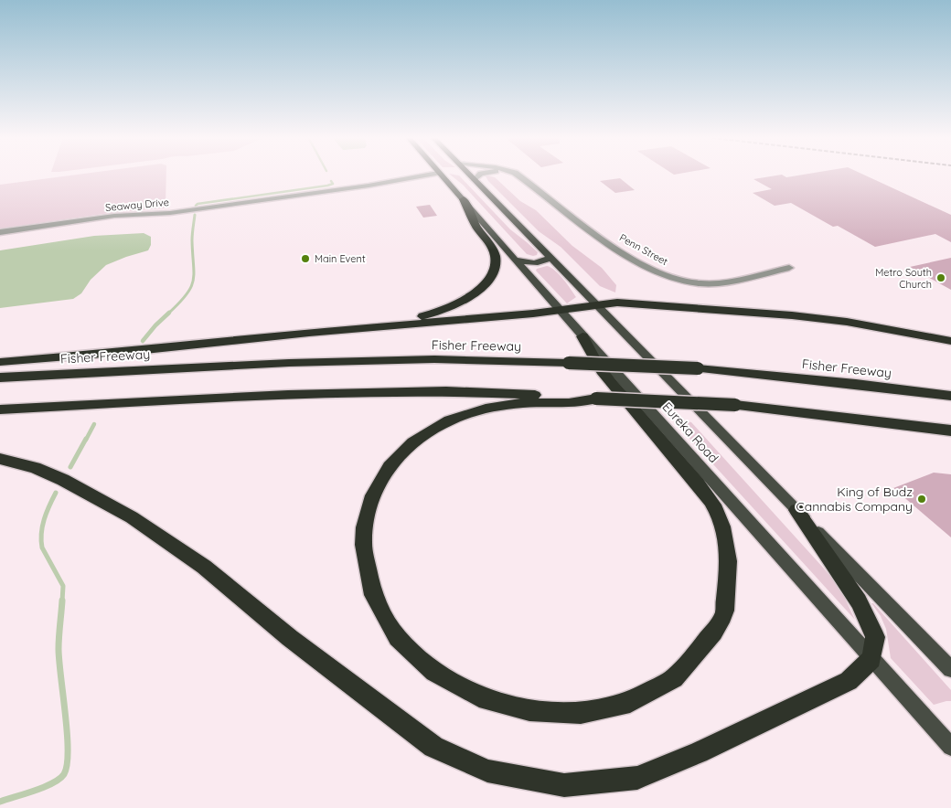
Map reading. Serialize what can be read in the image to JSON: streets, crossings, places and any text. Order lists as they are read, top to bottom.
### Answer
{
  "streets": {
    "highway": ["Fisher Freeway"],
    "main road": ["Eureka Road"],
    "street": ["Seaway Drive", "Penn Street"]
  },
  "places": ["Main Event", "Metro South Church", "King of Budz Cannabis Company"]
}
